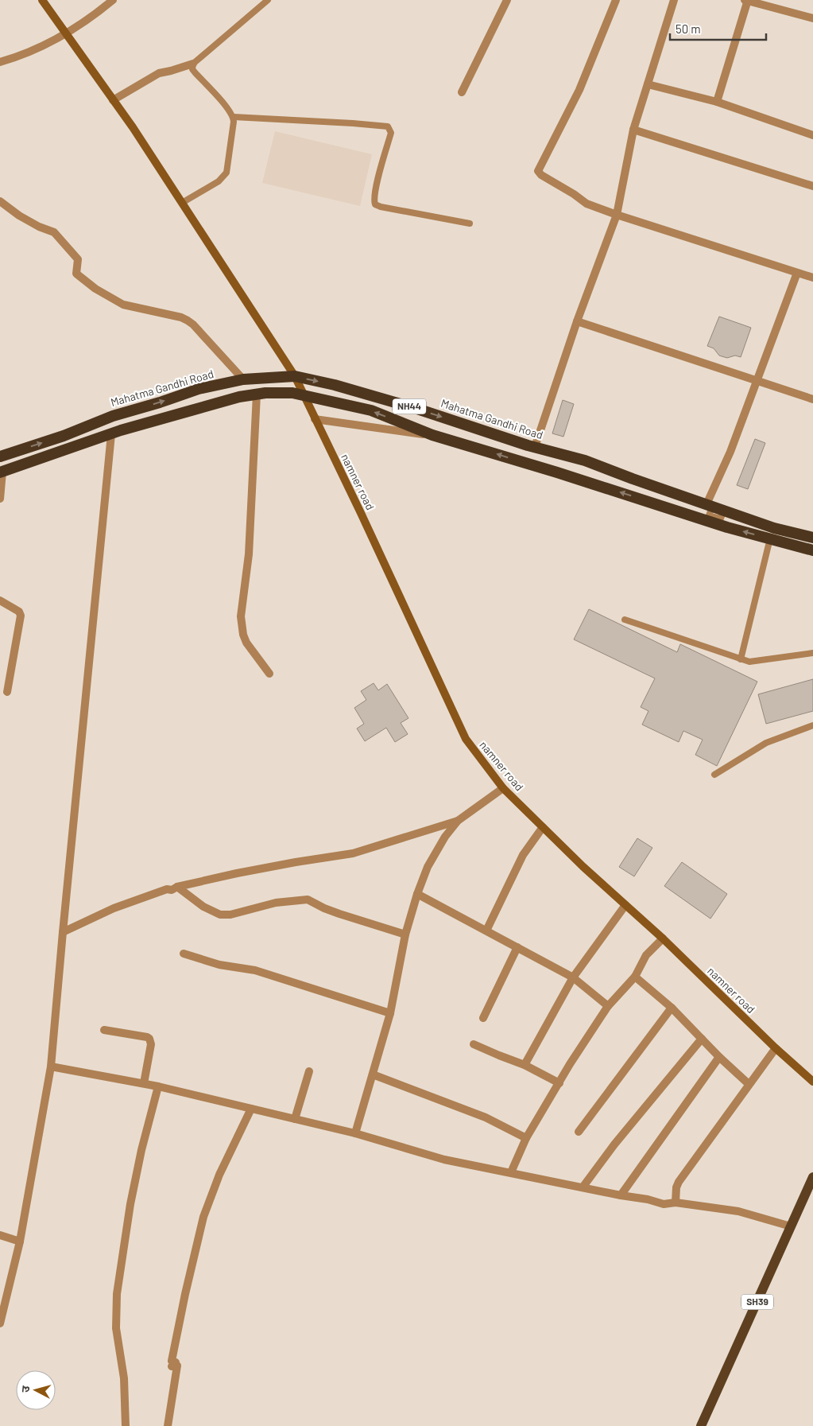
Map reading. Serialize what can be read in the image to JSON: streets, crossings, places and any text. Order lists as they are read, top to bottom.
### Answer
{
  "streets": {
    "highway": ["Mahatma Gandhi Road", "NH44"],
    "main road": ["namner road", "SH39"]
  },
  "crossings": [
    ["Mahatma Gandhi Road", "namner road"],
    ["NH44", "namner road"]
  ],
  "scale_bar": "50 m",
  "north": "left"
}
